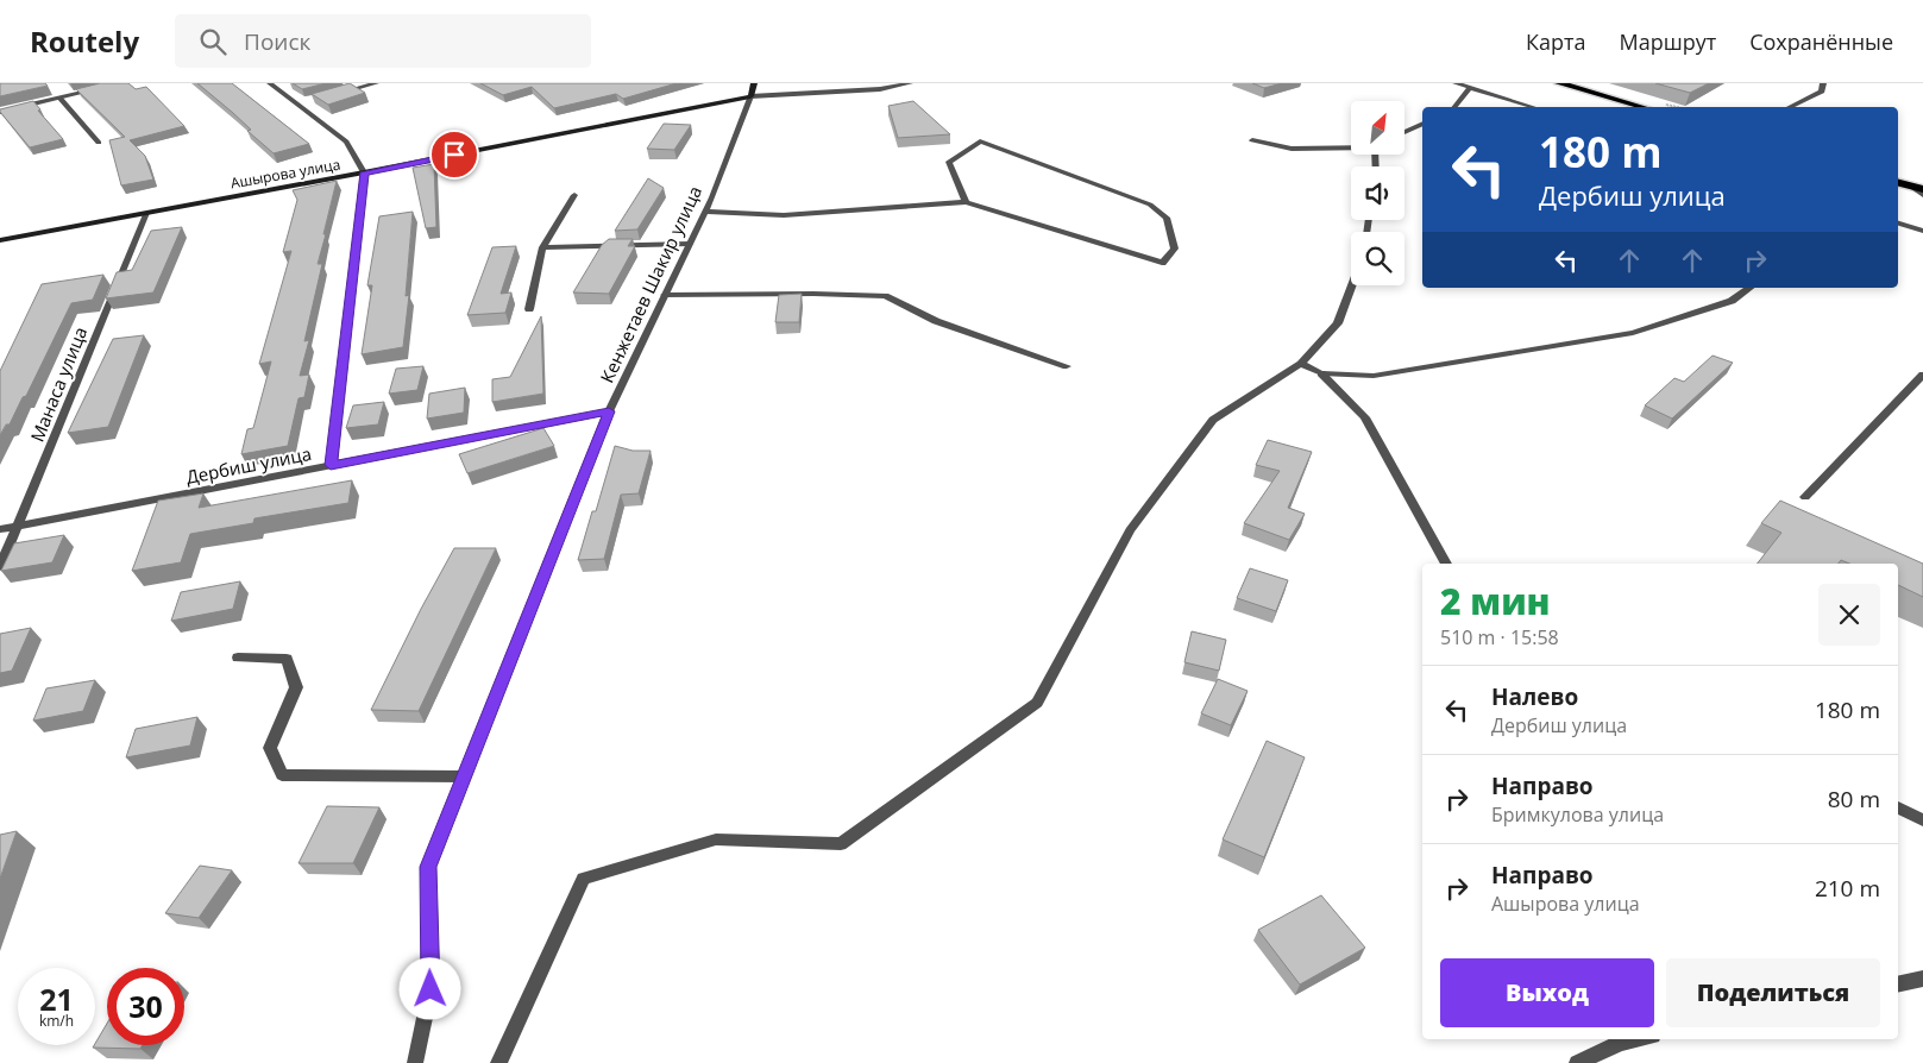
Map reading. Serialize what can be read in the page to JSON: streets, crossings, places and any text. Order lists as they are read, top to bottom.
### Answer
{
  "streets": {
    "street": [
      "Ашырова улица",
      "Кенжетаев Шакир улица",
      "Манаса улица",
      "Дербиш улица"
    ]
  },
  "crossings": [
    ["Ашырова улица", "Кенжетаев Шакир улица"],
    ["Ашырова улица", "Манаса улица"],
    ["Кенжетаев Шакир улица", "Дербиш улица"],
    ["Манаса улица", "Дербиш улица"]
  ],
  "north": "top right",
  "page": {
    "header": "Routely",
    "search": "Поиск",
    "nav": ["Карта", "Маршрут", "Сохранённые"],
    "turn": ["180 m", "Дербиш улица"],
    "heading": ["2 мин", "510 m · 15:58"],
    "list": [
      {
        "name": "Налево",
        "note": "Дербиш улица",
        "value": "180 m"
      },
      {
        "name": "Направо",
        "note": "Бримкулова улица",
        "value": "80 m"
      },
      {
        "name": "Направо",
        "note": "Ашырова улица",
        "value": "210 m"
      }
    ],
    "buttons": ["Выход", "Поделиться"],
    "speed": "21 km/h",
    "limit": "30"
  }
}
